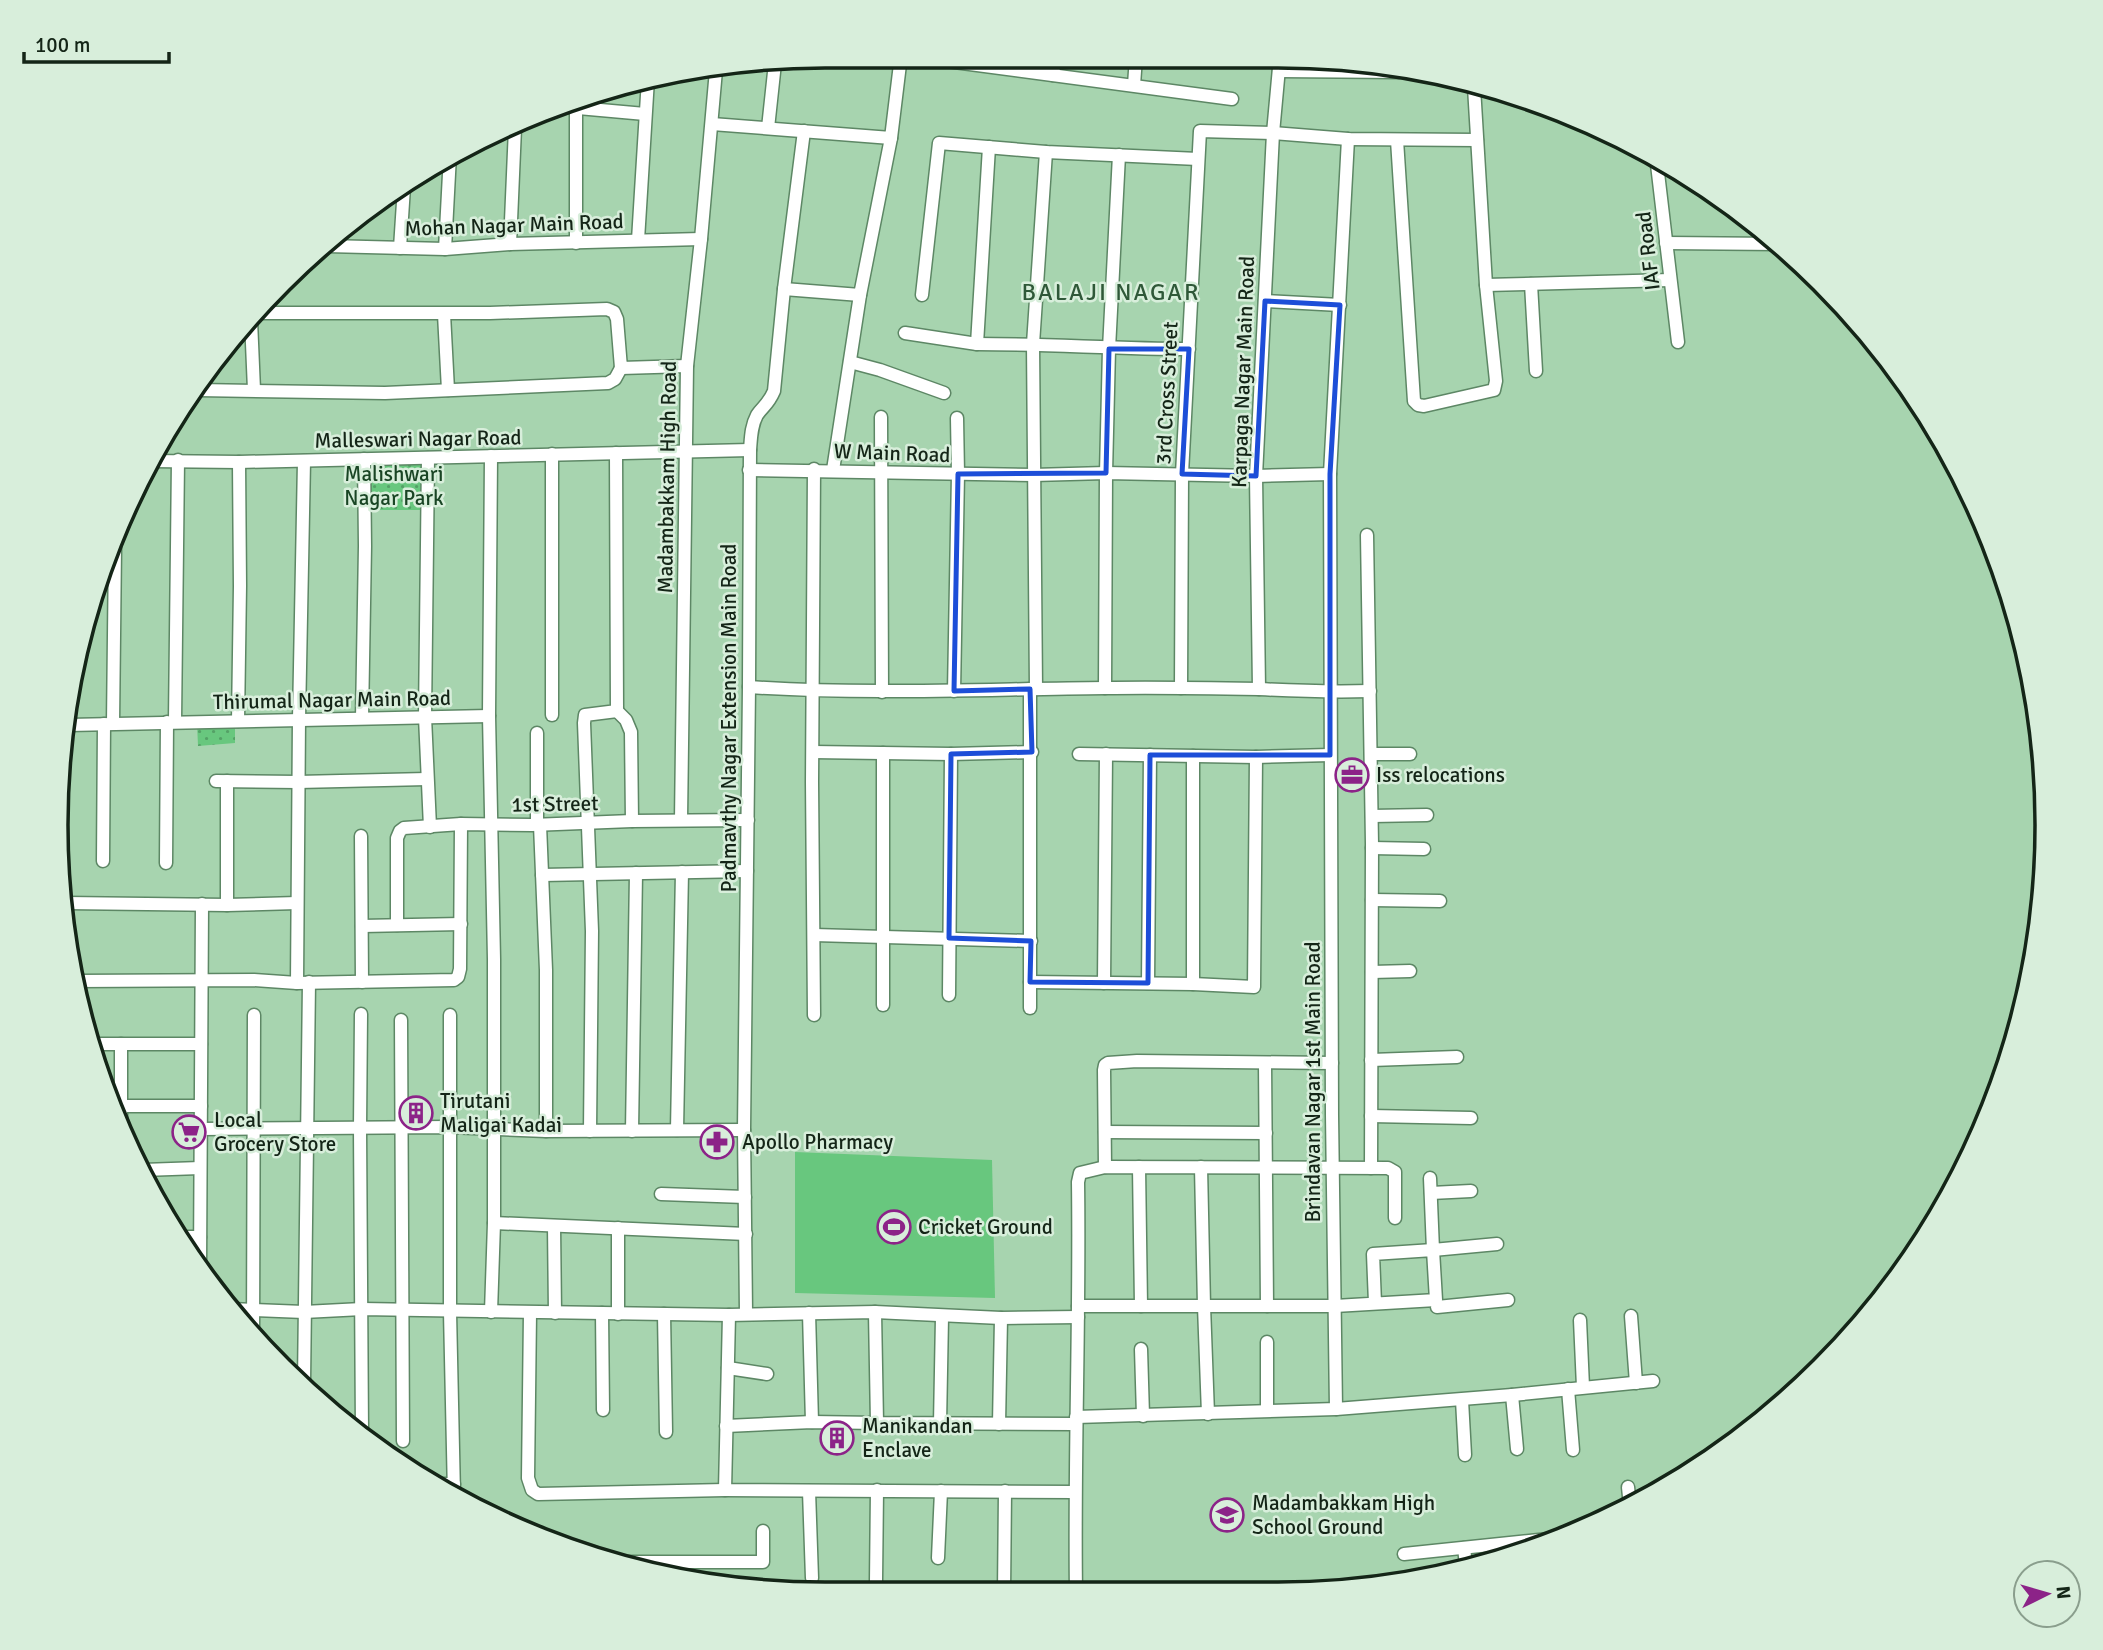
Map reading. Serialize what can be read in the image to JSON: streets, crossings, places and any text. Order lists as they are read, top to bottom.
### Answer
{
  "streets": {
    "street": [
      "Mohan Nagar Main Road",
      "IAF Road",
      "Karpaga Nagar Main Road",
      "3rd Cross Street",
      "Malleswari Nagar Road",
      "W Main Road",
      "Madambakkam High Road",
      "Thirumal Nagar Main Road",
      "Padmavthy Nagar Extension Main Road",
      "1st Street",
      "Brindavan Nagar 1st Main Road"
    ]
  },
  "crossings": [
    ["Mohan Nagar Main Road", "Madambakkam High Road"],
    ["Karpaga Nagar Main Road", "3rd Cross Street"],
    ["Karpaga Nagar Main Road", "W Main Road"],
    ["3rd Cross Street", "W Main Road"],
    ["Malleswari Nagar Road", "Madambakkam High Road"],
    ["Malleswari Nagar Road", "Padmavthy Nagar Extension Main Road"],
    ["W Main Road", "Padmavthy Nagar Extension Main Road"],
    ["W Main Road", "Brindavan Nagar 1st Main Road"],
    ["Madambakkam High Road", "1st Street"]
  ],
  "districts": ["BALAJI NAGAR"],
  "parks": ["Malishwari Nagar Park"],
  "places": {
    "office": ["Iss relocations"],
    "building": ["Tirutani Maligai Kadai", "Manikandan Enclave"],
    "supermarket": ["Local Grocery Store"],
    "pharmacy": ["Apollo Pharmacy"],
    "sports": ["Cricket Ground"],
    "school or university": ["Madambakkam High School Ground"]
  },
  "scale_bar": "100 m",
  "north": "right"
}
